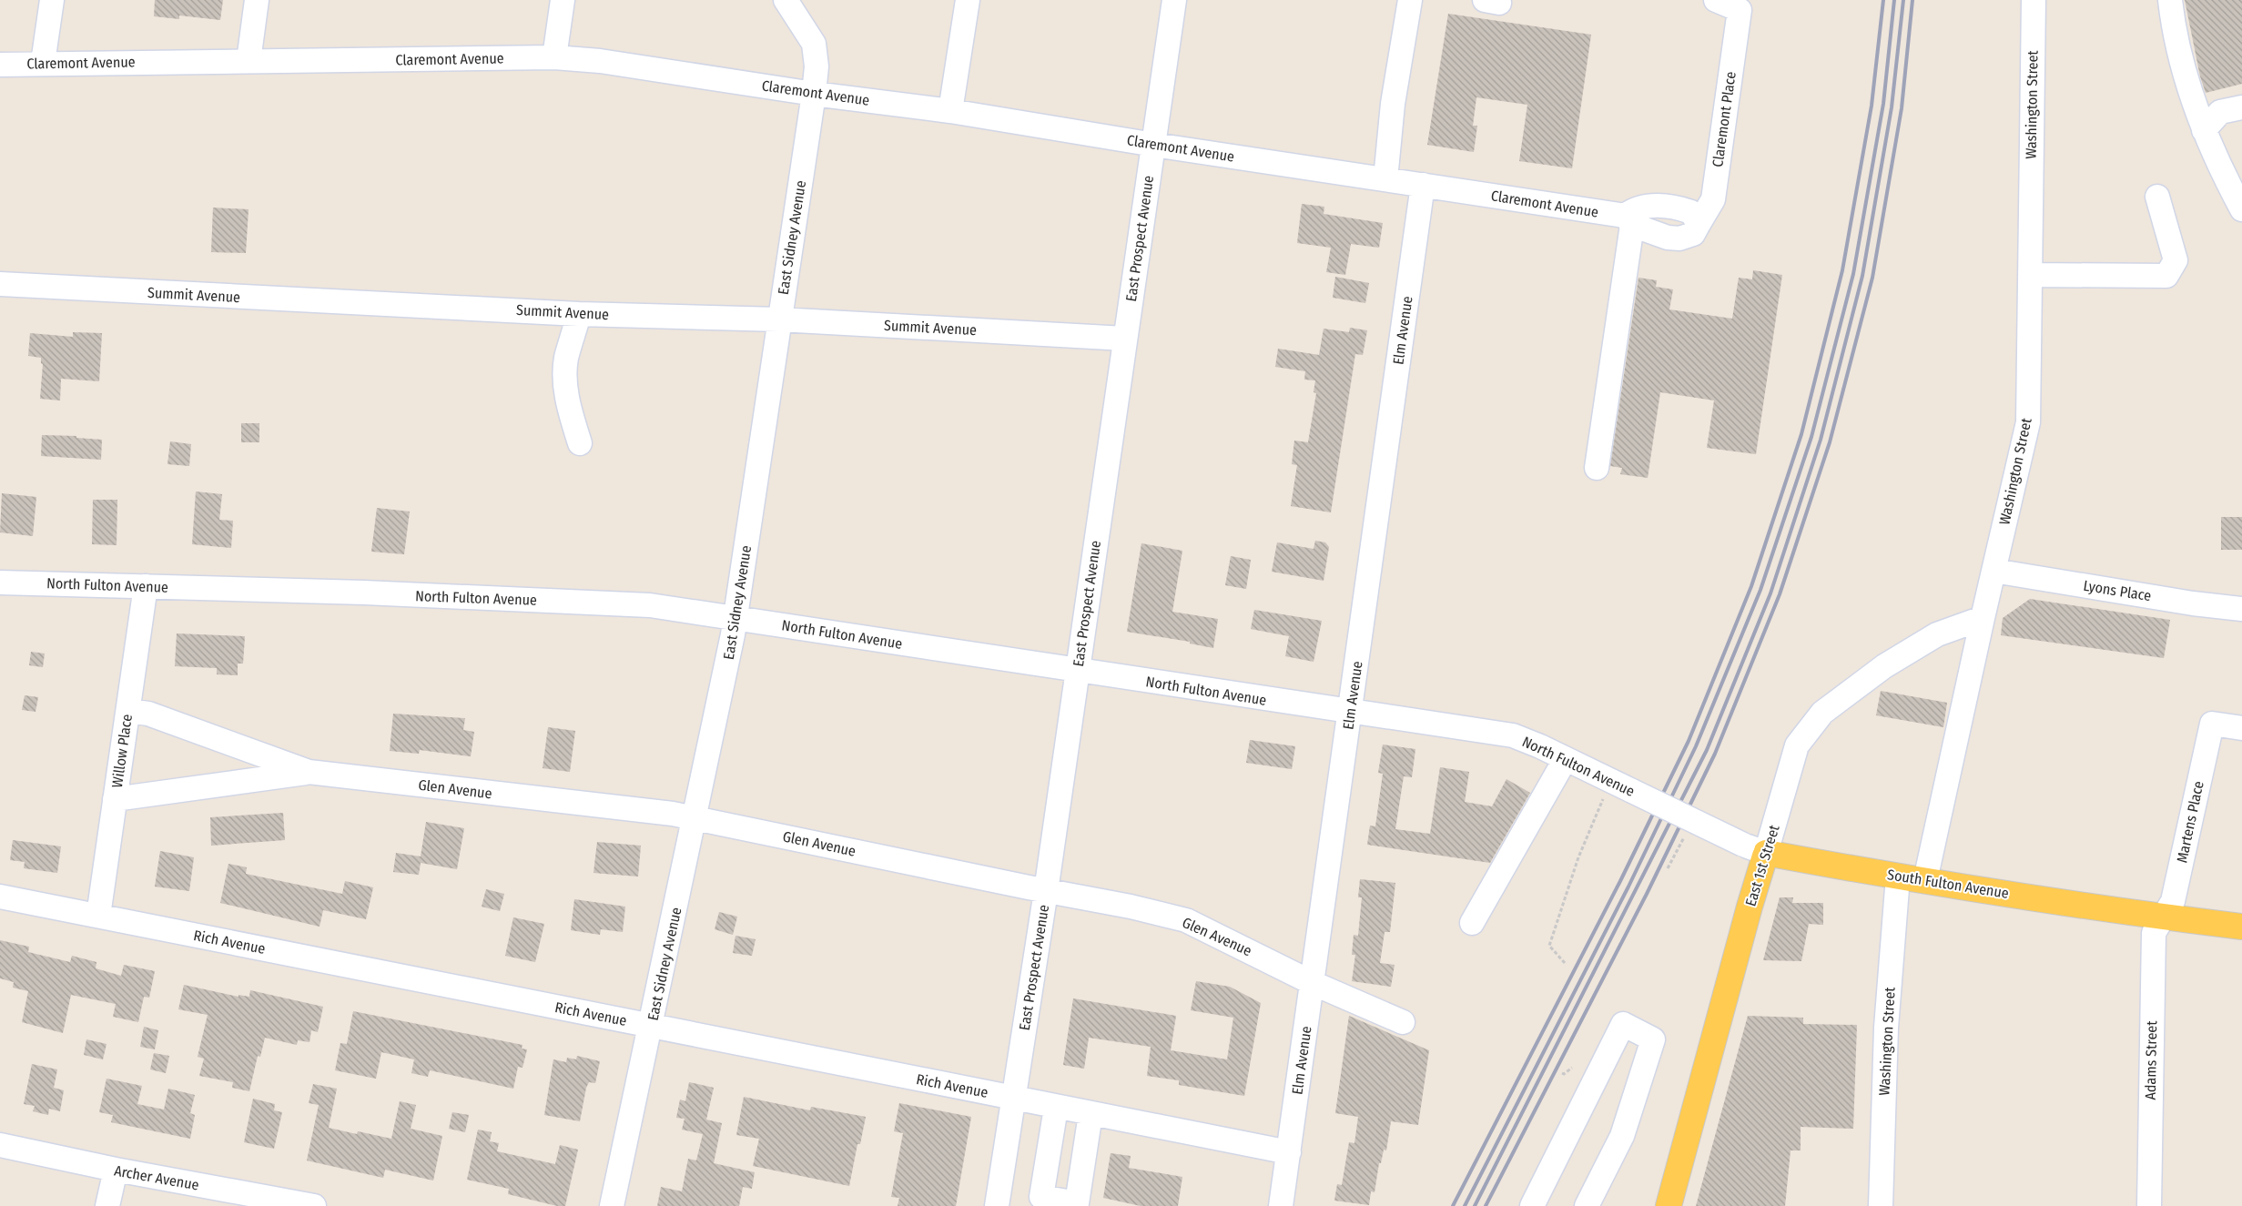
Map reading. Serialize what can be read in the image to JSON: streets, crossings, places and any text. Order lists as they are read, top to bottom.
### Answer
{
  "streets": {
    "main road": ["East 1st Street", "South Fulton Avenue"],
    "street": [
      "Claremont Avenue",
      "Washington Street",
      "Claremont Place",
      "East Sidney Avenue",
      "East Prospect Avenue",
      "Summit Avenue",
      "Elm Avenue",
      "North Fulton Avenue",
      "Lyons Place",
      "Willow Place",
      "Glen Avenue",
      "Martens Place",
      "Rich Avenue",
      "Adams Street",
      "Archer Avenue"
    ]
  },
  "crossings": [
    ["Claremont Avenue", "Claremont Place"],
    ["Claremont Avenue", "East Sidney Avenue"],
    ["Claremont Avenue", "East Prospect Avenue"],
    ["Claremont Avenue", "Elm Avenue"],
    ["Washington Street", "Lyons Place"],
    ["Washington Street", "East 1st Street"],
    ["Washington Street", "South Fulton Avenue"],
    ["East Sidney Avenue", "Summit Avenue"],
    ["East Sidney Avenue", "North Fulton Avenue"],
    ["East Sidney Avenue", "Glen Avenue"],
    ["East Sidney Avenue", "Rich Avenue"],
    ["East Prospect Avenue", "Summit Avenue"],
    ["East Prospect Avenue", "North Fulton Avenue"],
    ["East Prospect Avenue", "Glen Avenue"],
    ["East Prospect Avenue", "Rich Avenue"],
    ["Elm Avenue", "North Fulton Avenue"],
    ["Elm Avenue", "Glen Avenue"],
    ["Elm Avenue", "Rich Avenue"],
    ["North Fulton Avenue", "Willow Place"],
    ["North Fulton Avenue", "South Fulton Avenue"],
    ["Willow Place", "Glen Avenue"],
    ["Willow Place", "Rich Avenue"],
    ["Martens Place", "South Fulton Avenue"],
    ["Martens Place", "Adams Street"],
    ["East 1st Street", "South Fulton Avenue"],
    ["South Fulton Avenue", "Adams Street"]
  ]
}
